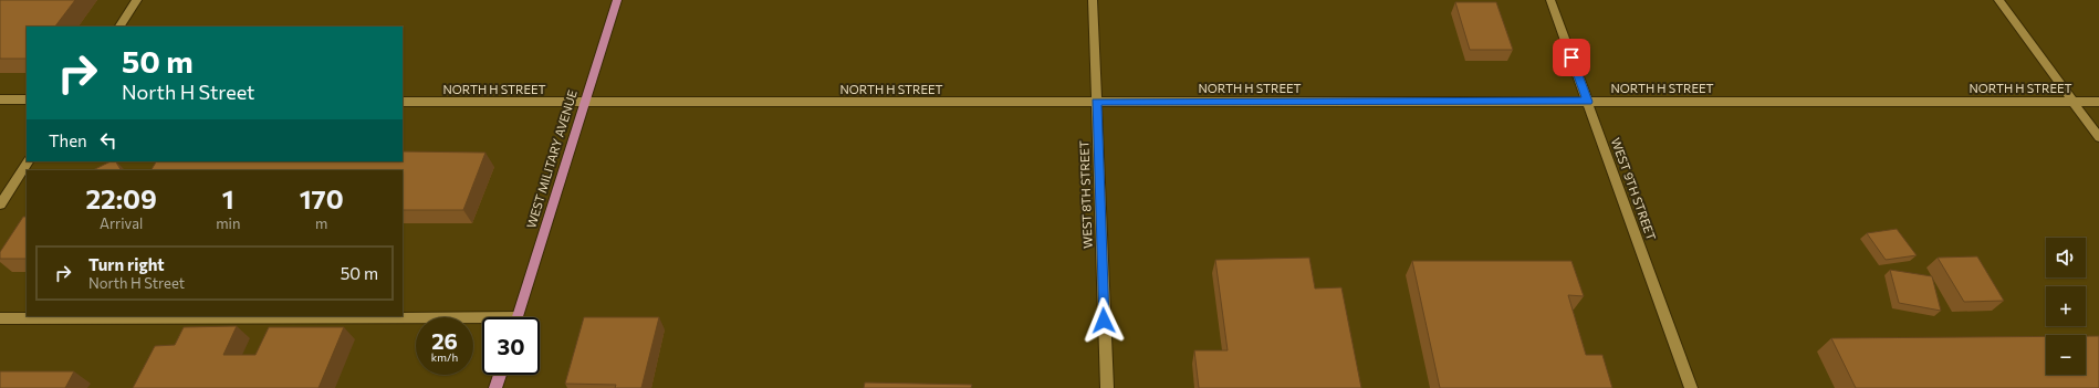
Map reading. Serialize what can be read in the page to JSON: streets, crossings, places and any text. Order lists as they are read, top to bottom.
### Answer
{
  "streets": {
    "main road": ["WEST MILITARY AVENUE"],
    "street": ["NORTH H STREET", "WEST 9TH STREET", "WEST 8TH STREET"]
  },
  "crossings": [
    ["NORTH H STREET", "WEST MILITARY AVENUE"],
    ["NORTH H STREET", "WEST 9TH STREET"],
    ["NORTH H STREET", "WEST 8TH STREET"]
  ],
  "page": {
    "turn": ["50 m", "North H Street"],
    "then": "Then",
    "eta": [
      "22:09",
      "Arrival",
      "1",
      "min",
      "170",
      "m"
    ],
    "map_buttons": ["+", "−"],
    "list": [
      {
        "name": "Turn right",
        "note": "North H Street",
        "value": "50 m"
      }
    ],
    "speed": "26 km/h",
    "limit": "30"
  }
}
